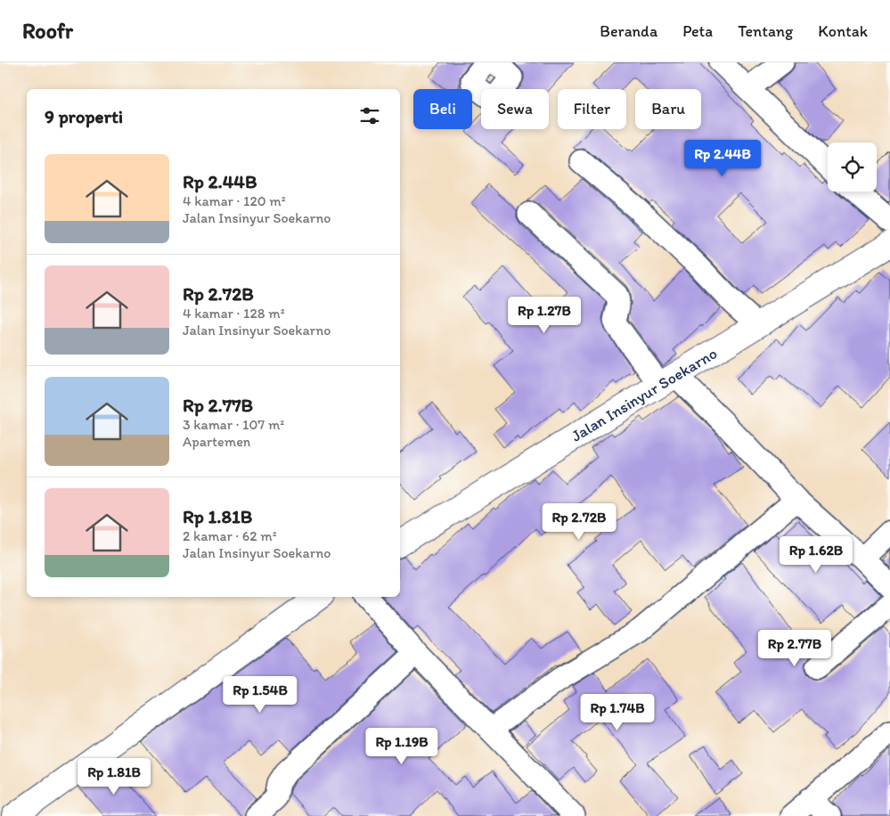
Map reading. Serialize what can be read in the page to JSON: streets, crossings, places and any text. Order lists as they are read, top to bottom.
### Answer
{
  "streets": {
    "main road": ["Jalan Insinyur Soekarno"]
  },
  "page": {
    "header": "Roofr",
    "nav": [
      "Beranda",
      "Peta",
      "Tentang",
      "Kontak"
    ],
    "chip": [
      "Beli",
      "Sewa",
      "Filter",
      "Baru"
    ],
    "heading": "9 properti",
    "price": [
      "Rp 2.44B",
      "Rp 1.27B",
      "Rp 2.72B",
      "Rp 1.62B",
      "Rp 2.77B",
      "Rp 1.54B",
      "Rp 1.74B",
      "Rp 1.19B",
      "Rp 1.81B"
    ],
    "list": [
      {
        "name": "Rp 2.44B",
        "note": "4 kamar · 120 m² · Jalan Insinyur Soekarno"
      },
      {
        "name": "Rp 2.72B",
        "note": "4 kamar · 128 m² · Jalan Insinyur Soekarno"
      },
      {
        "name": "Rp 2.77B",
        "note": "3 kamar · 107 m² · Apartemen"
      },
      {
        "name": "Rp 1.81B",
        "note": "2 kamar · 62 m² · Jalan Insinyur Soekarno"
      }
    ]
  }
}
